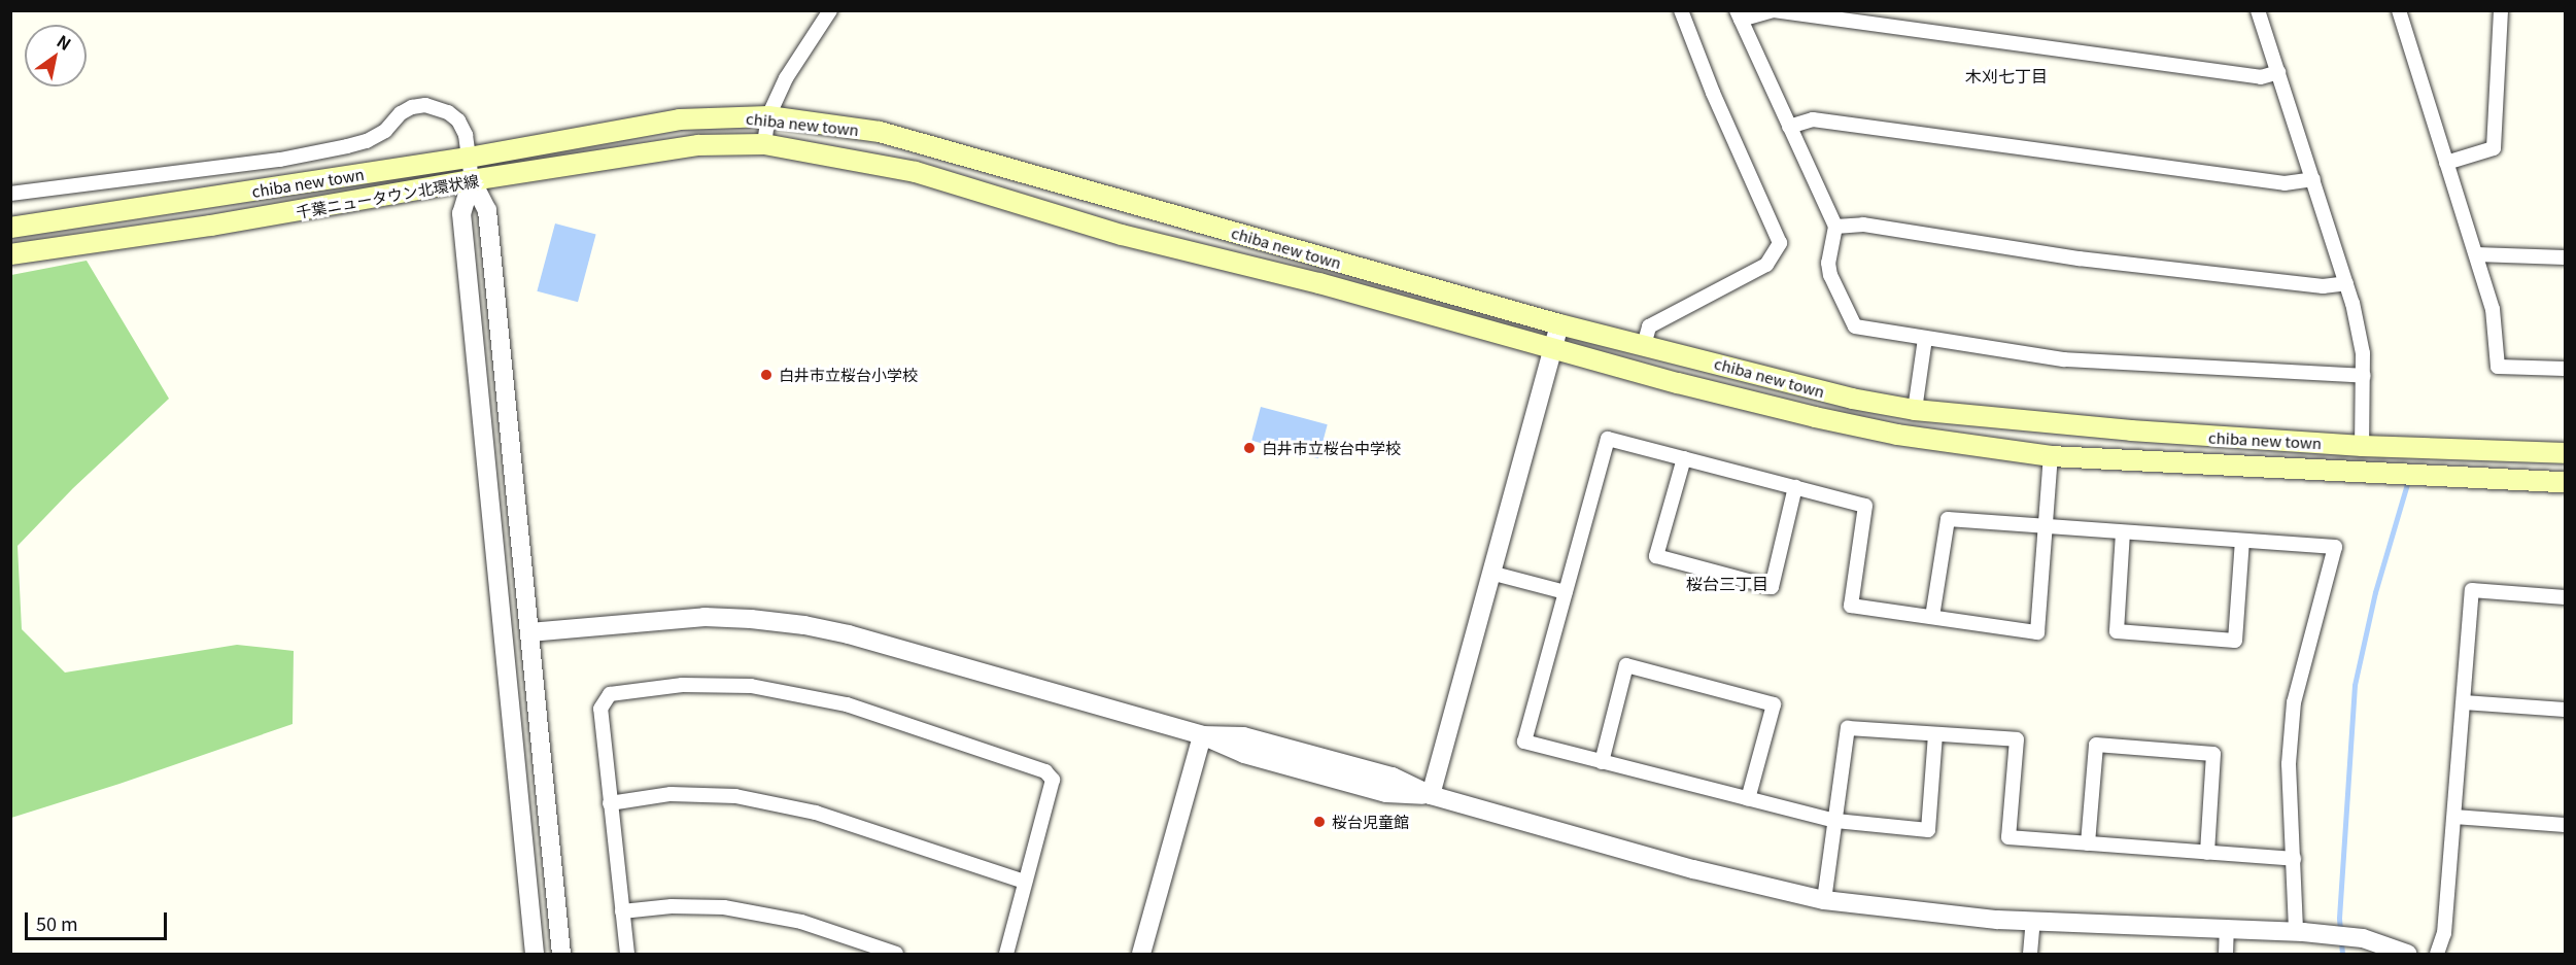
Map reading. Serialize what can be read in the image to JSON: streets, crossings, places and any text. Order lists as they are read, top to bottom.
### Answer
{
  "streets": {
    "main road": ["chiba new town", "千葉ニュータウン北環状線"]
  },
  "crossings": [
    ["chiba new town", "千葉ニュータウン北環状線"]
  ],
  "districts": ["木刈七丁目", "桜台三丁目"],
  "places": ["白井市立桜台小学校", "白井市立桜台中学校", "桜台児童館"],
  "scale_bar": "50 m",
  "north": "top right"
}
